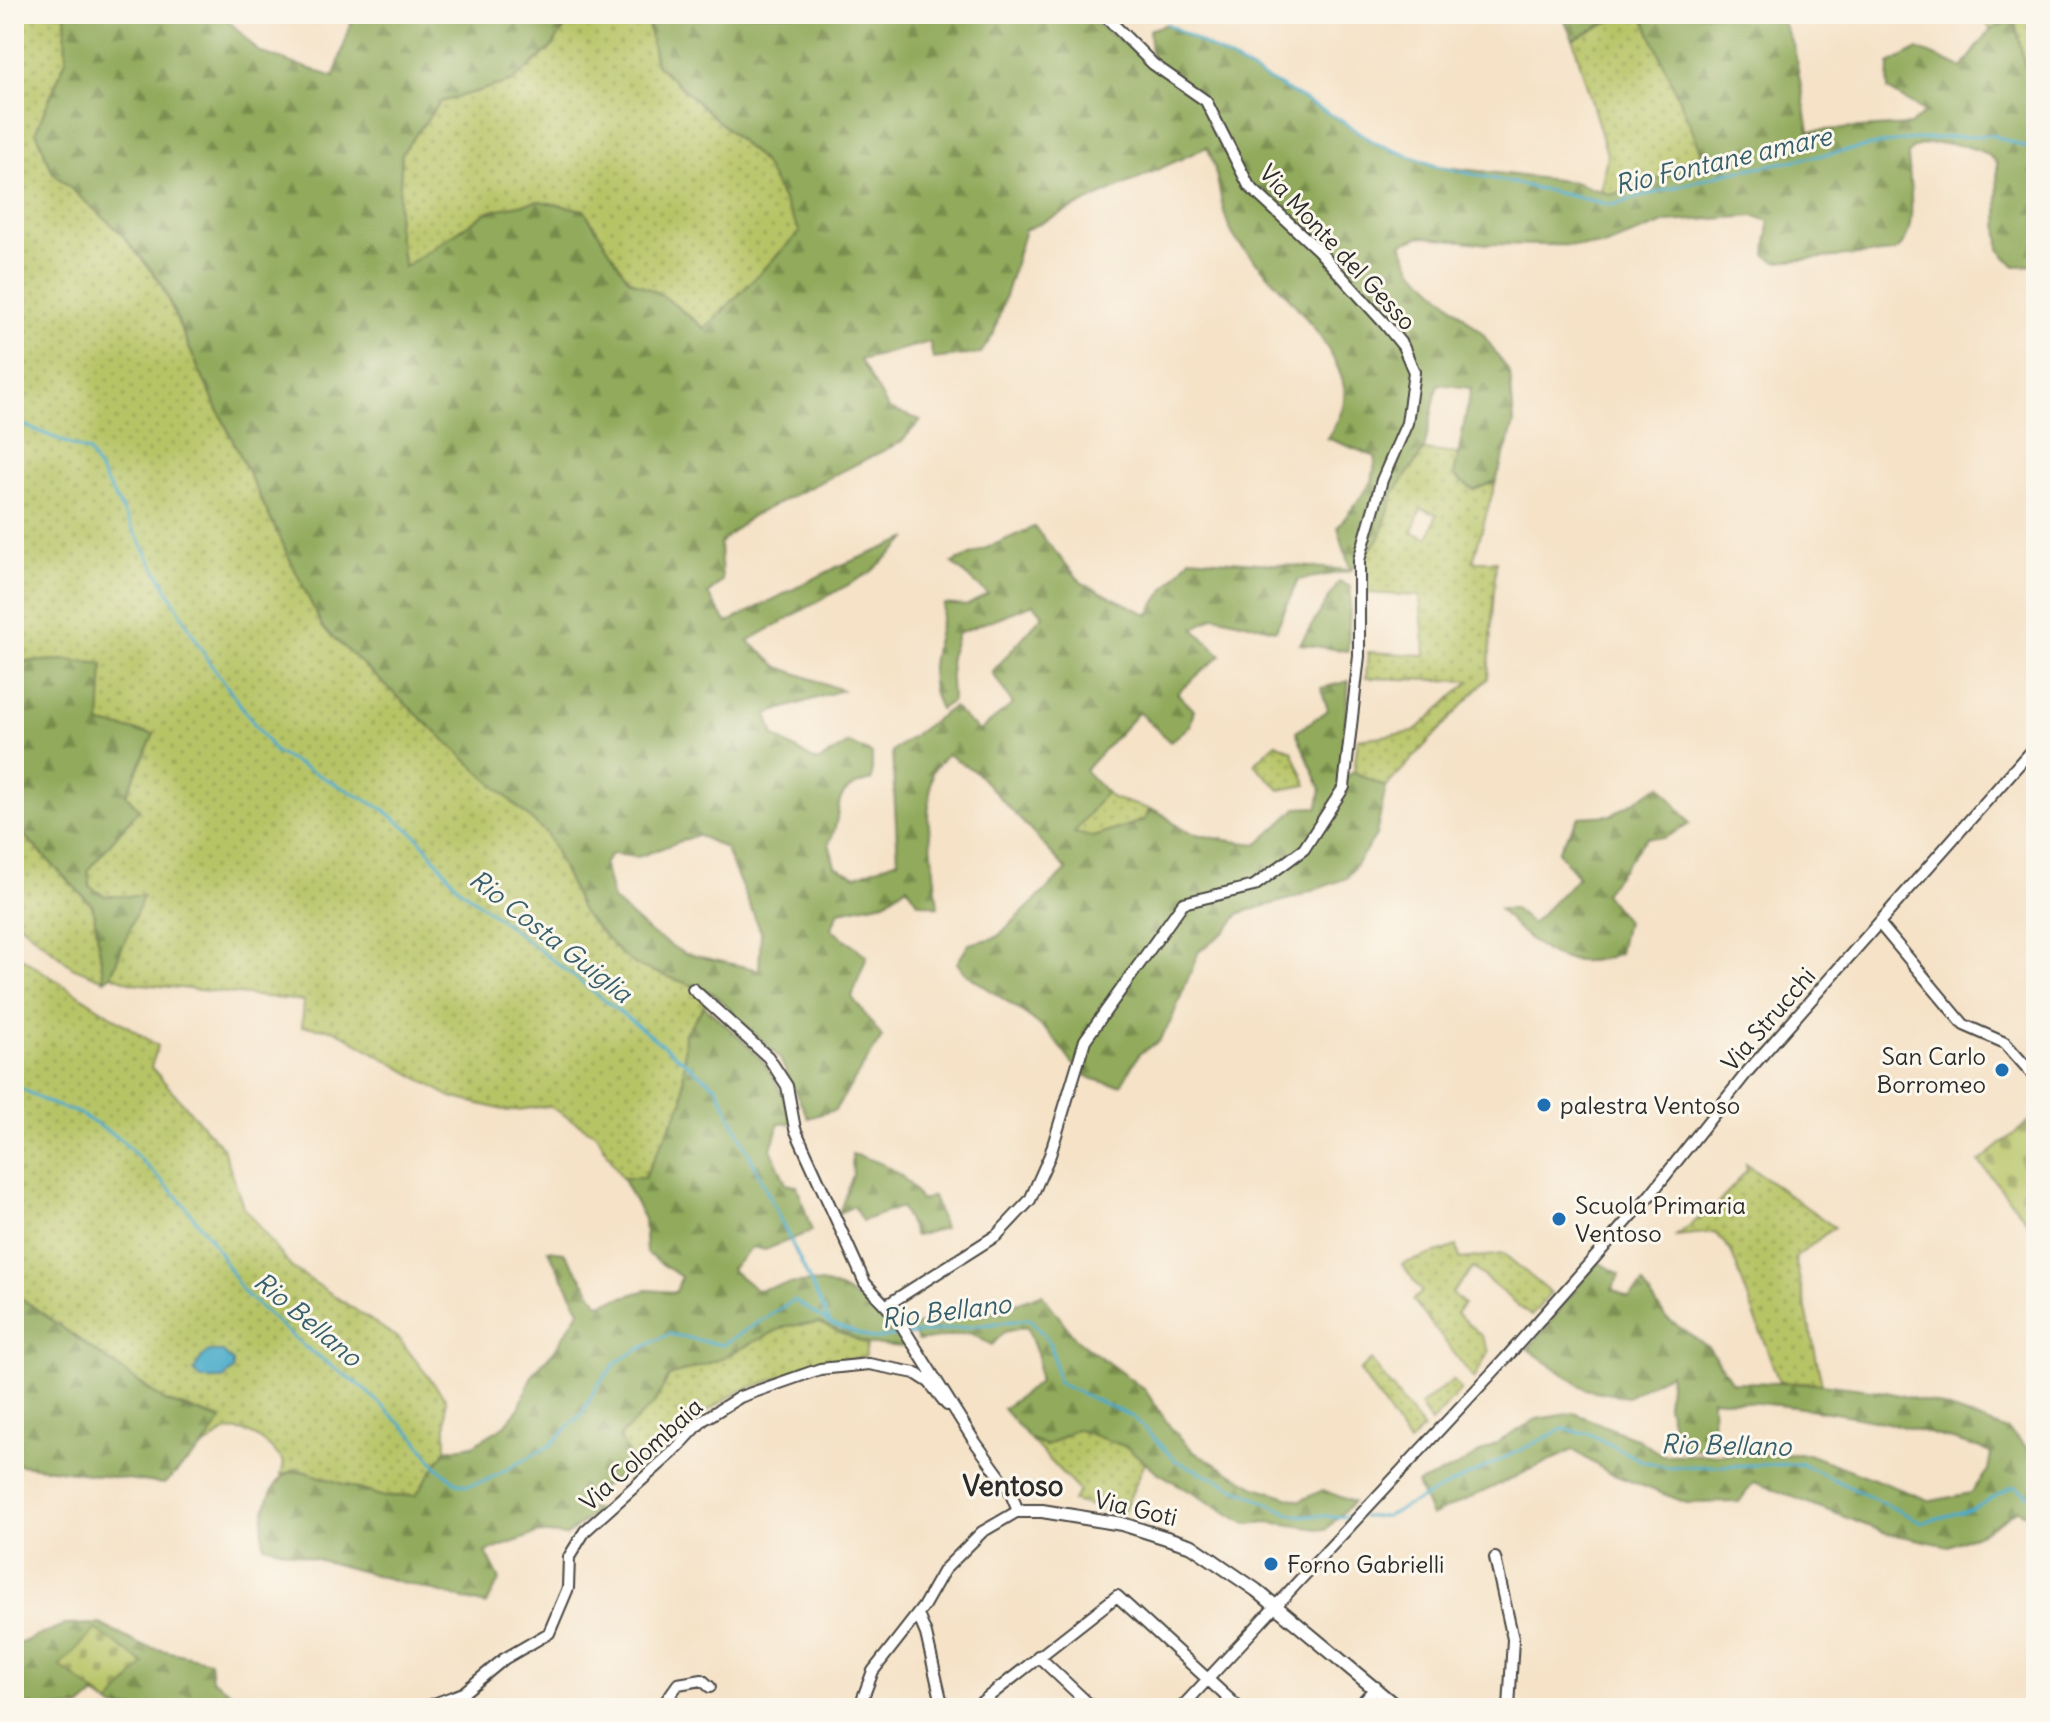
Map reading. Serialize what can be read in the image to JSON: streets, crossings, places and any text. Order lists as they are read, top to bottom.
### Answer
{
  "streets": {
    "street": [
      "Via Monte del Gesso",
      "Via Strucchi",
      "Via Colombaia",
      "Via Goti"
    ]
  },
  "crossings": [
    ["Via Monte del Gesso", "Via Colombaia"],
    ["Via Strucchi", "Via Goti"],
    ["Via Colombaia", "Via Goti"]
  ],
  "districts": ["Ventoso"],
  "water": ["Rio Fontane amare", "Rio Costa Guiglia", "Rio Bellano"],
  "places": [
    "San Carlo Borromeo",
    "palestra Ventoso",
    "Scuola Primaria Ventoso",
    "Forno Gabrielli"
  ]
}
